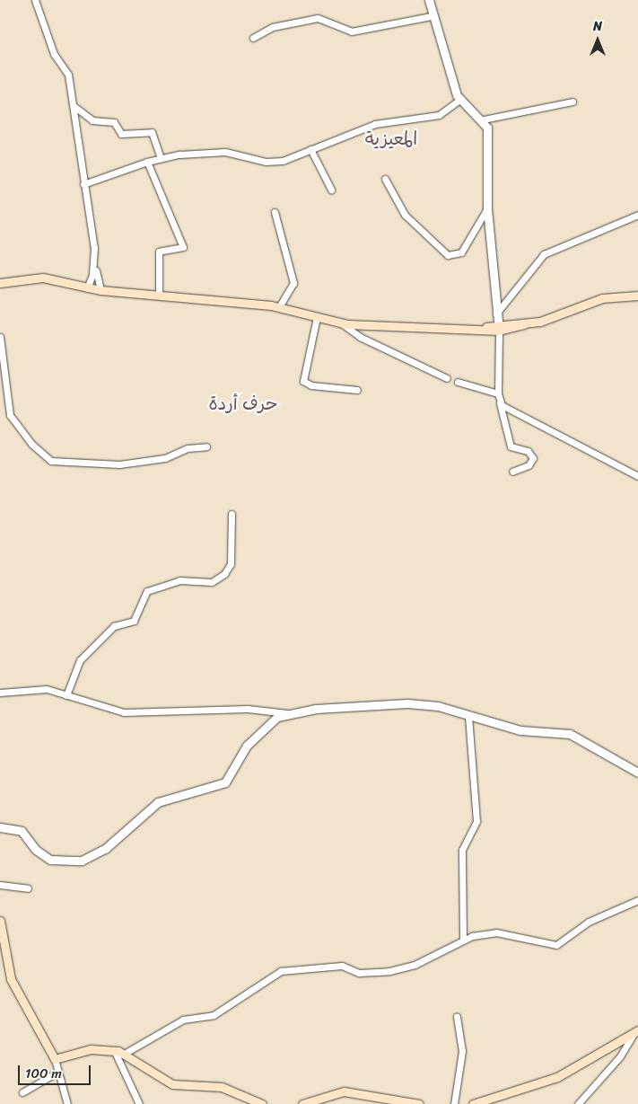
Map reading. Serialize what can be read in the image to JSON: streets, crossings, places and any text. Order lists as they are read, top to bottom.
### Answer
{
  "districts": ["المعيزية", "حرف أردة"],
  "scale_bar": "100 m",
  "north": "top"
}
